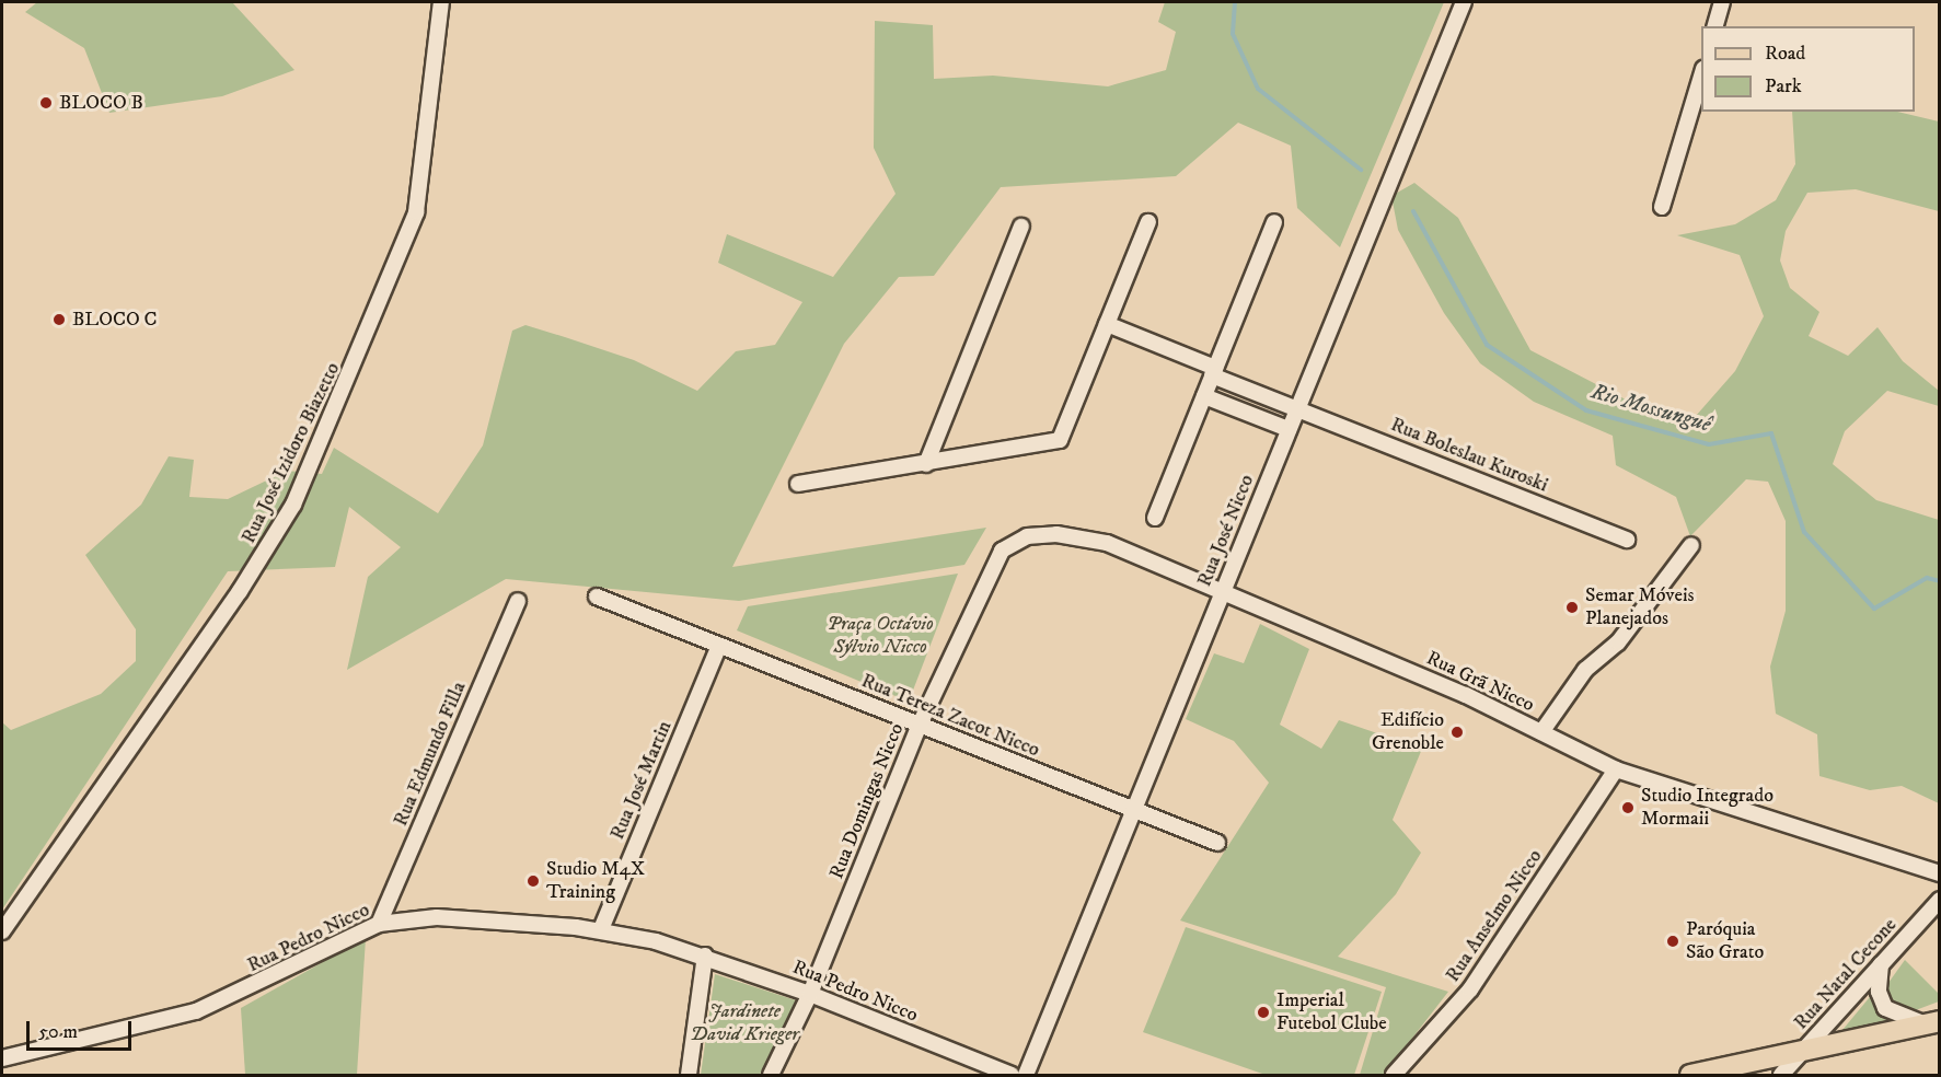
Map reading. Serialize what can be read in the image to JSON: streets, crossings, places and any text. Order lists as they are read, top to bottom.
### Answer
{
  "streets": {
    "street": [
      "Rua José Izidoro Biazetto",
      "Rua Boleslau Kuroski",
      "Rua José Nicco",
      "Rua Grã Nicco",
      "Rua Tereza Zacot Nicco",
      "Rua Edmundo Filla",
      "Rua José Martin",
      "Rua Domingas Nicco",
      "Rua Anselmo Nicco",
      "Rua Pedro Nicco",
      "Rua Natal Cecone"
    ]
  },
  "crossings": [
    ["Rua Boleslau Kuroski", "Rua José Nicco"],
    ["Rua José Nicco", "Rua Grã Nicco"],
    ["Rua José Nicco", "Rua Tereza Zacot Nicco"],
    ["Rua Grã Nicco", "Rua Domingas Nicco"],
    ["Rua Grã Nicco", "Rua Anselmo Nicco"],
    ["Rua Tereza Zacot Nicco", "Rua José Martin"],
    ["Rua Tereza Zacot Nicco", "Rua Domingas Nicco"],
    ["Rua Edmundo Filla", "Rua Pedro Nicco"],
    ["Rua José Martin", "Rua Pedro Nicco"],
    ["Rua Domingas Nicco", "Rua Pedro Nicco"]
  ],
  "water": ["Rio Mossunguê"],
  "parks": ["Praça Octávio Sýlvio Nicco", "Jardinete David Krieger"],
  "places": [
    "BLOCO B",
    "BLOCO C",
    "Semar Móveis Planejados",
    "Edifício Grenoble",
    "Studio Integrado Mormaii",
    "Studio M4X Training",
    "Paróquia São Grato",
    "Imperial Futebol Clube"
  ],
  "legend": ["Road", "Park"],
  "scale_bar": "50 m"
}
